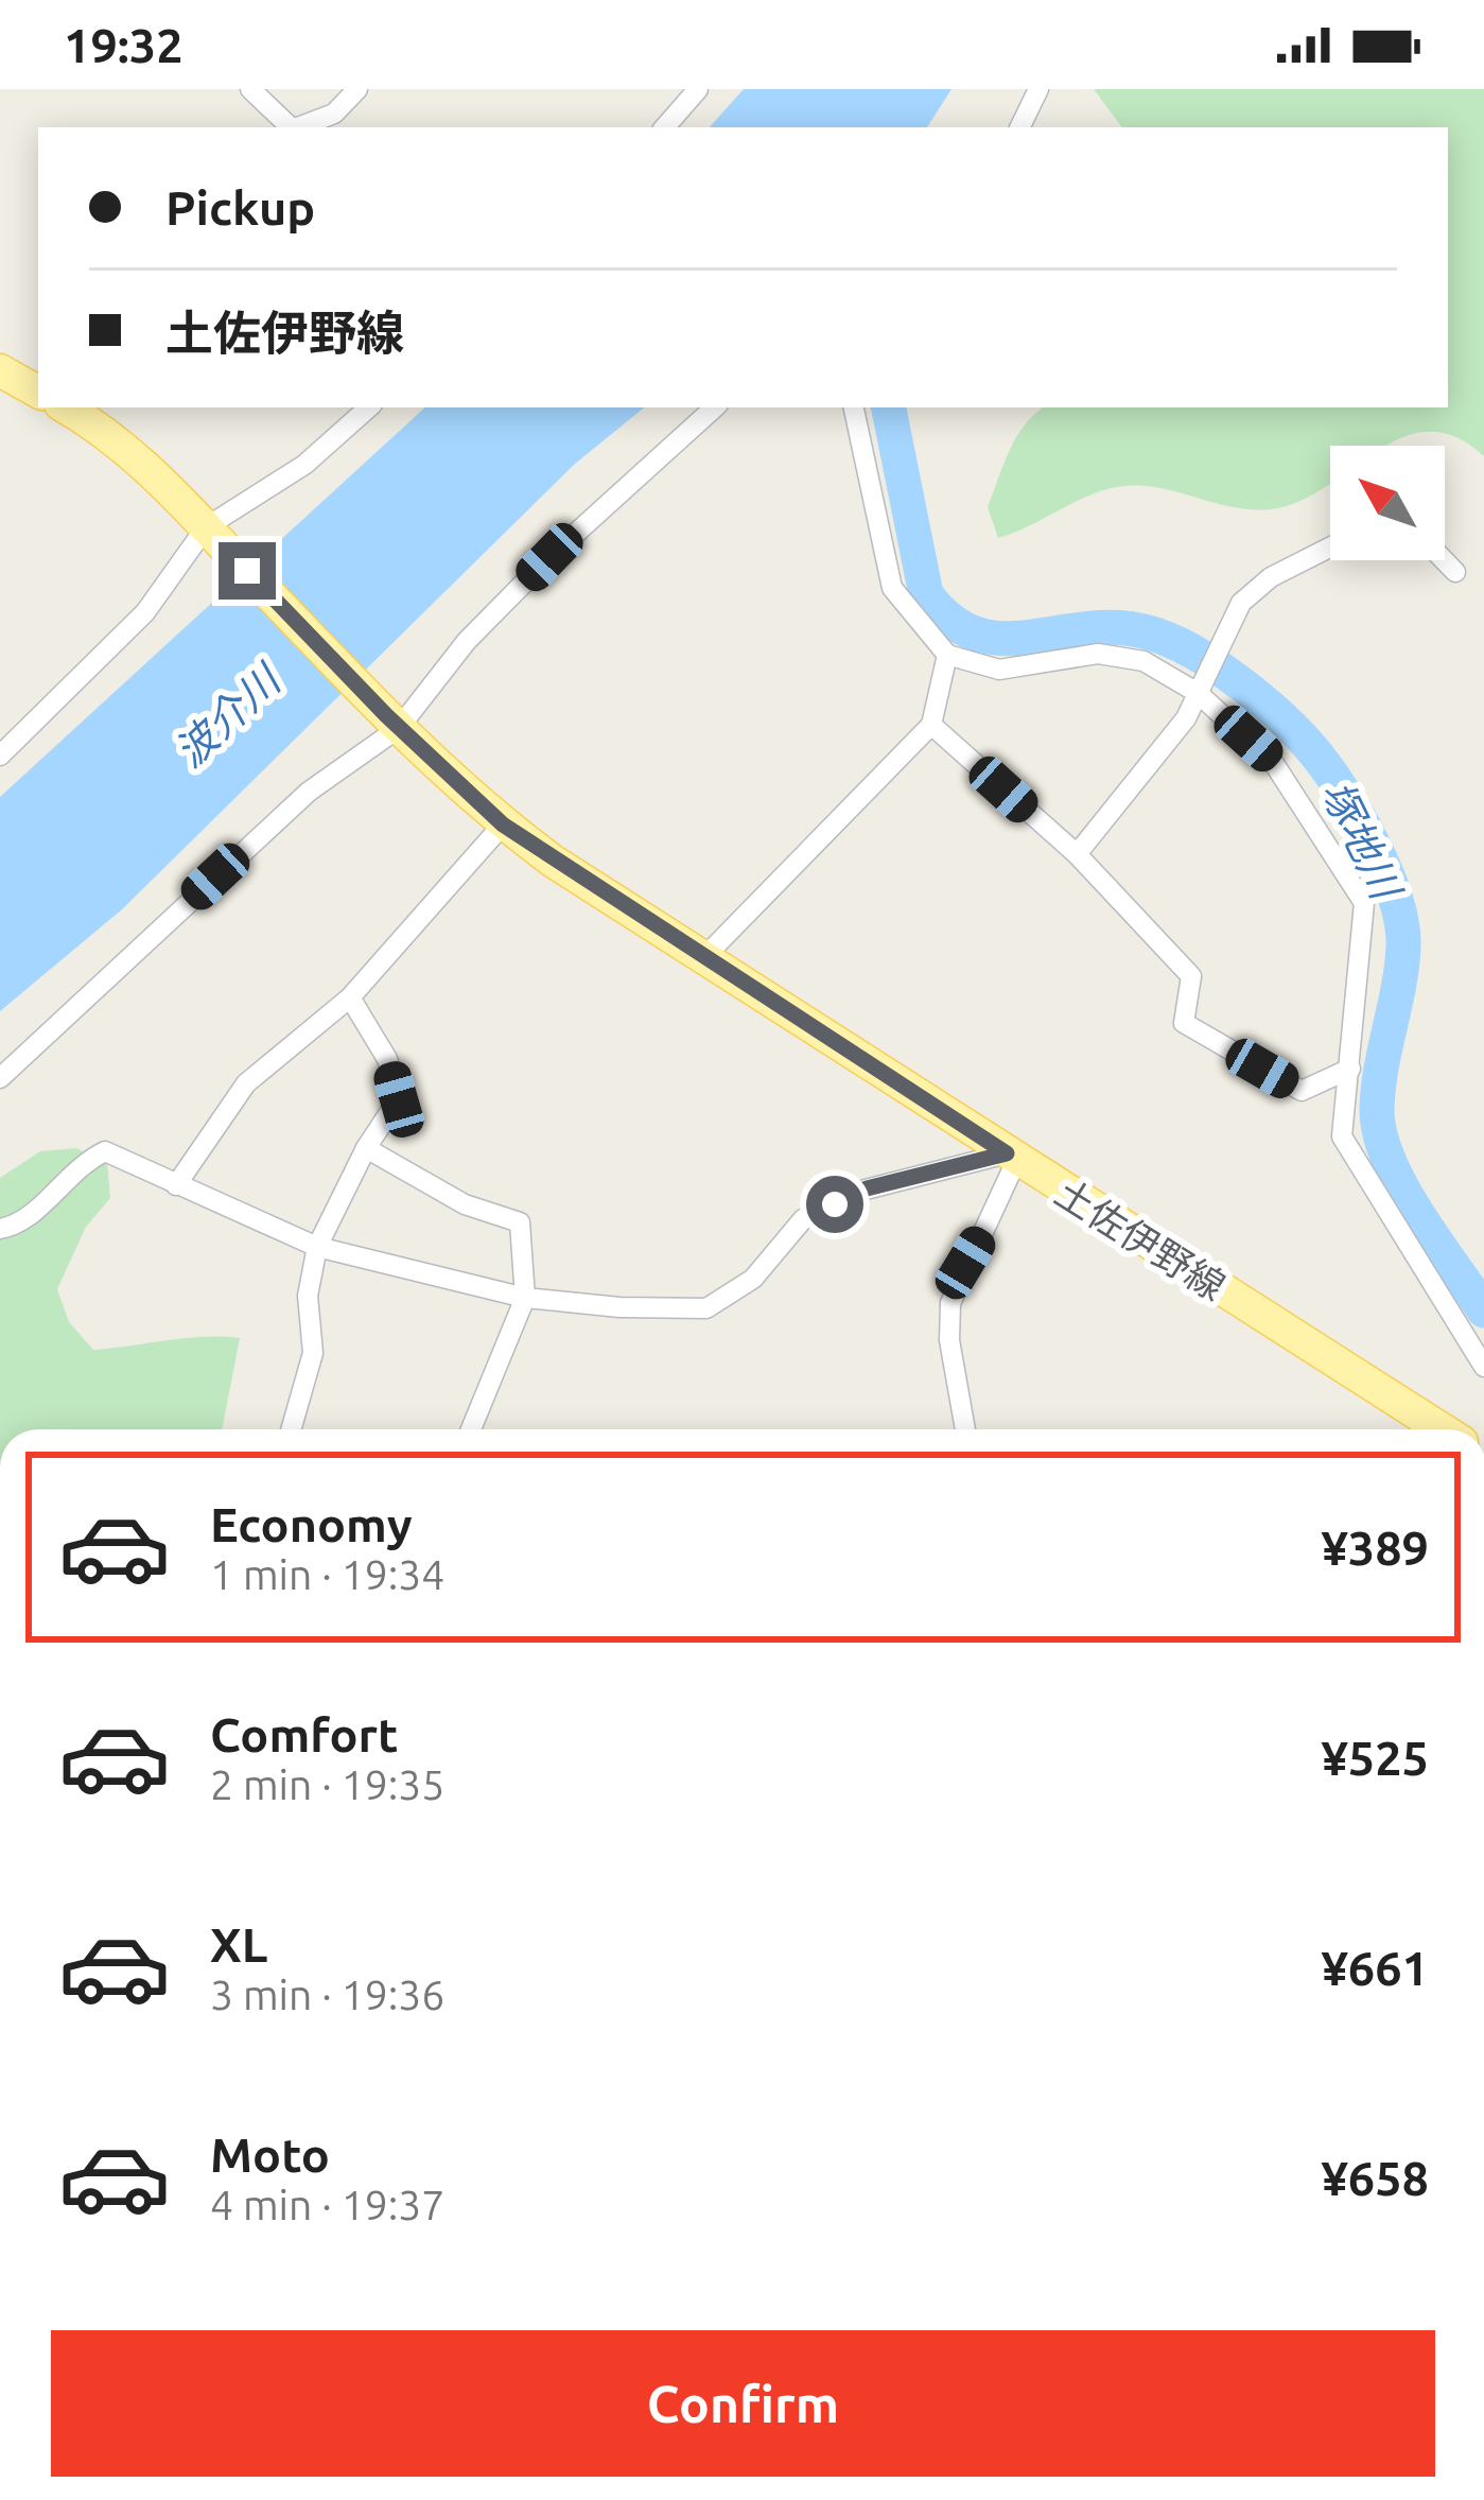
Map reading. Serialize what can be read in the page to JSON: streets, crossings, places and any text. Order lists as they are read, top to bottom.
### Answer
{
  "streets": {
    "main road": ["土佐伊野線"]
  },
  "water": ["波介川", "塚地川"],
  "north": "top left",
  "page": {
    "status": "19:32",
    "banner": ["Pickup", "土佐伊野線"],
    "list": [
      {
        "name": "Economy",
        "note": "1 min · 19:34",
        "value": "¥389"
      },
      {
        "name": "Comfort",
        "note": "2 min · 19:35",
        "value": "¥525"
      },
      {
        "name": "XL",
        "note": "3 min · 19:36",
        "value": "¥661"
      },
      {
        "name": "Moto",
        "note": "4 min · 19:37",
        "value": "¥658"
      }
    ],
    "buttons": "Confirm"
  }
}
